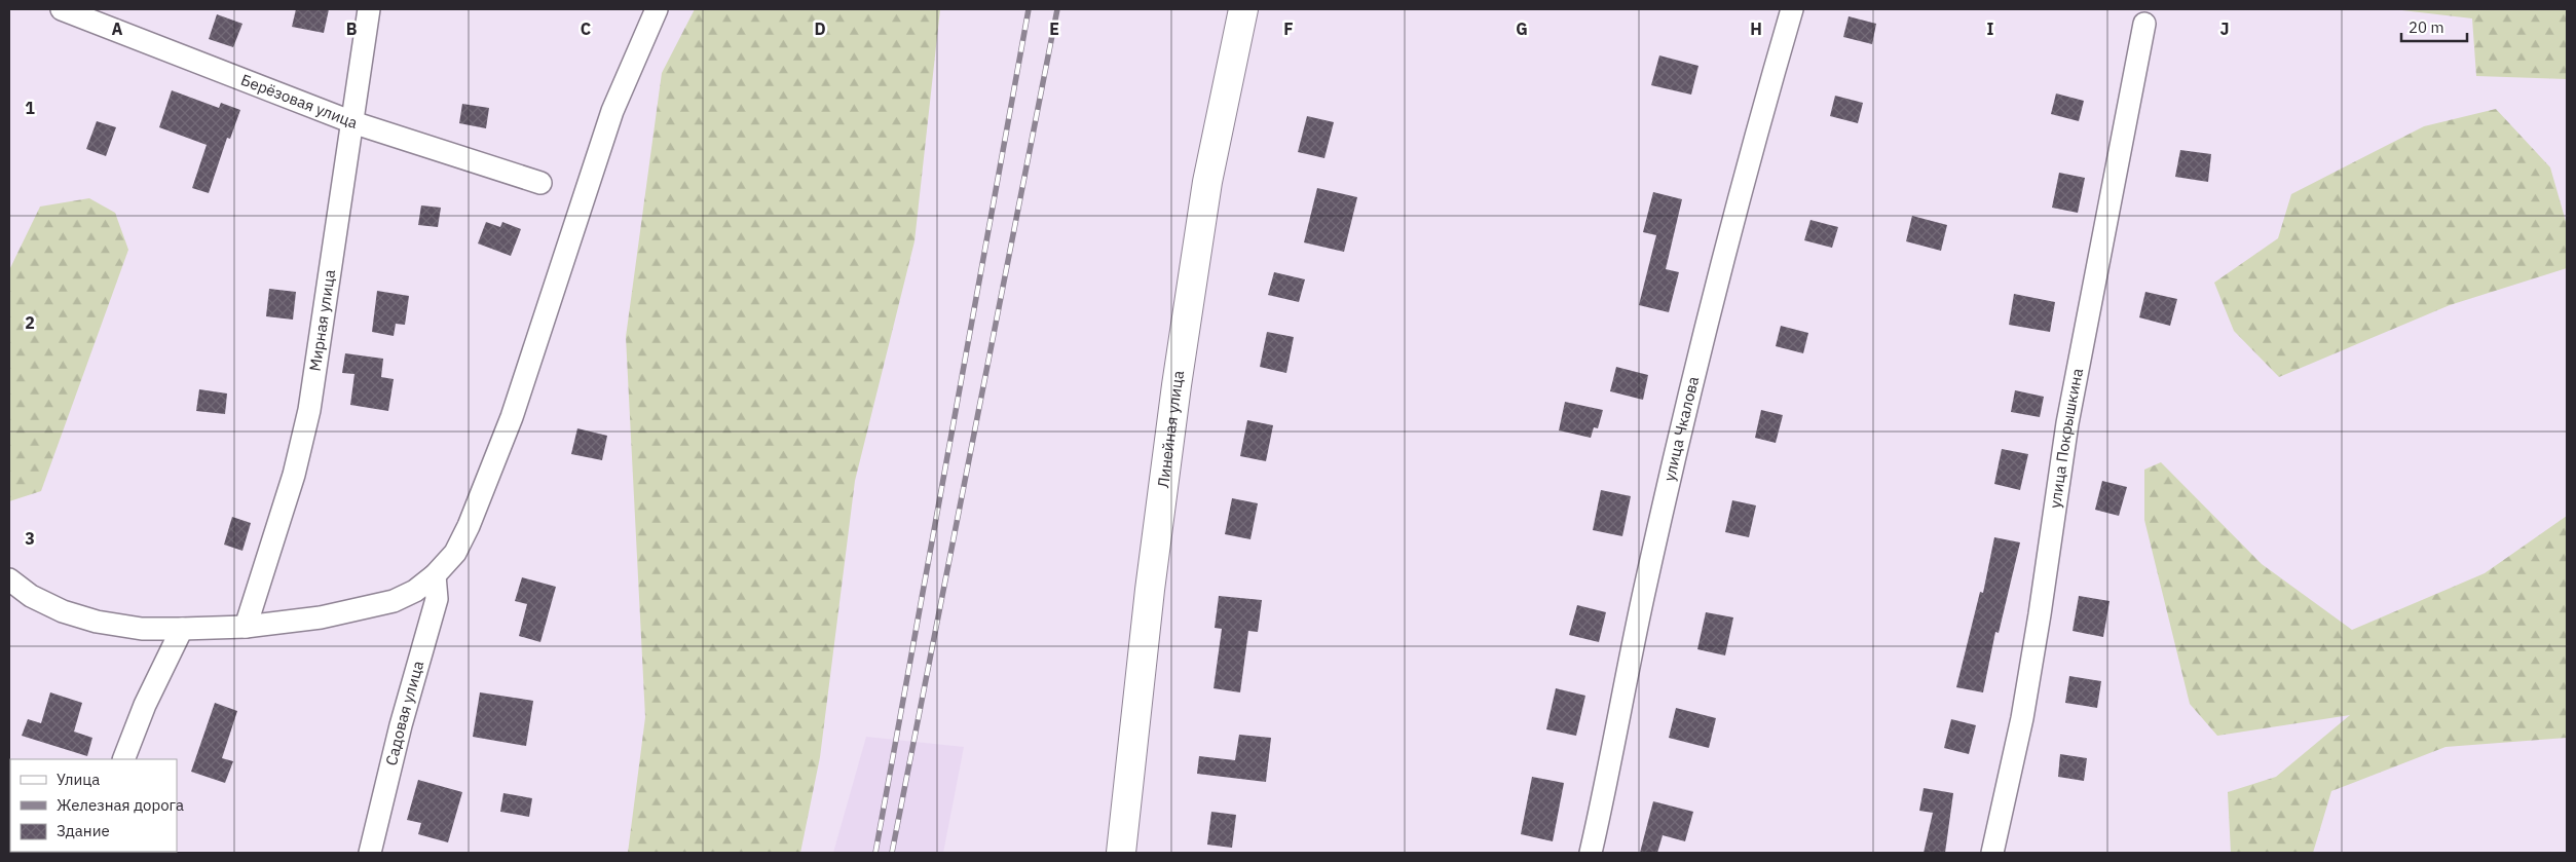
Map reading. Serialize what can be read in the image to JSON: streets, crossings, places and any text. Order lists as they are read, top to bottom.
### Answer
{
  "streets": {
    "main road": ["Линейная улица"],
    "street": [
      "Берёзовая улица",
      "Мирная улица",
      "улица Чкалова",
      "улица Покрышкина",
      "Садовая улица"
    ]
  },
  "crossings": [
    ["Берёзовая улица", "Мирная улица"]
  ],
  "legend": ["Улица", "Железная дорога", "Здание"],
  "scale_bar": "20 m",
  "grid": {
    "columns": [
      "A",
      "B",
      "C",
      "D",
      "E",
      "F",
      "G",
      "H",
      "I",
      "J"
    ],
    "rows": ["1", "2", "3"]
  }
}
